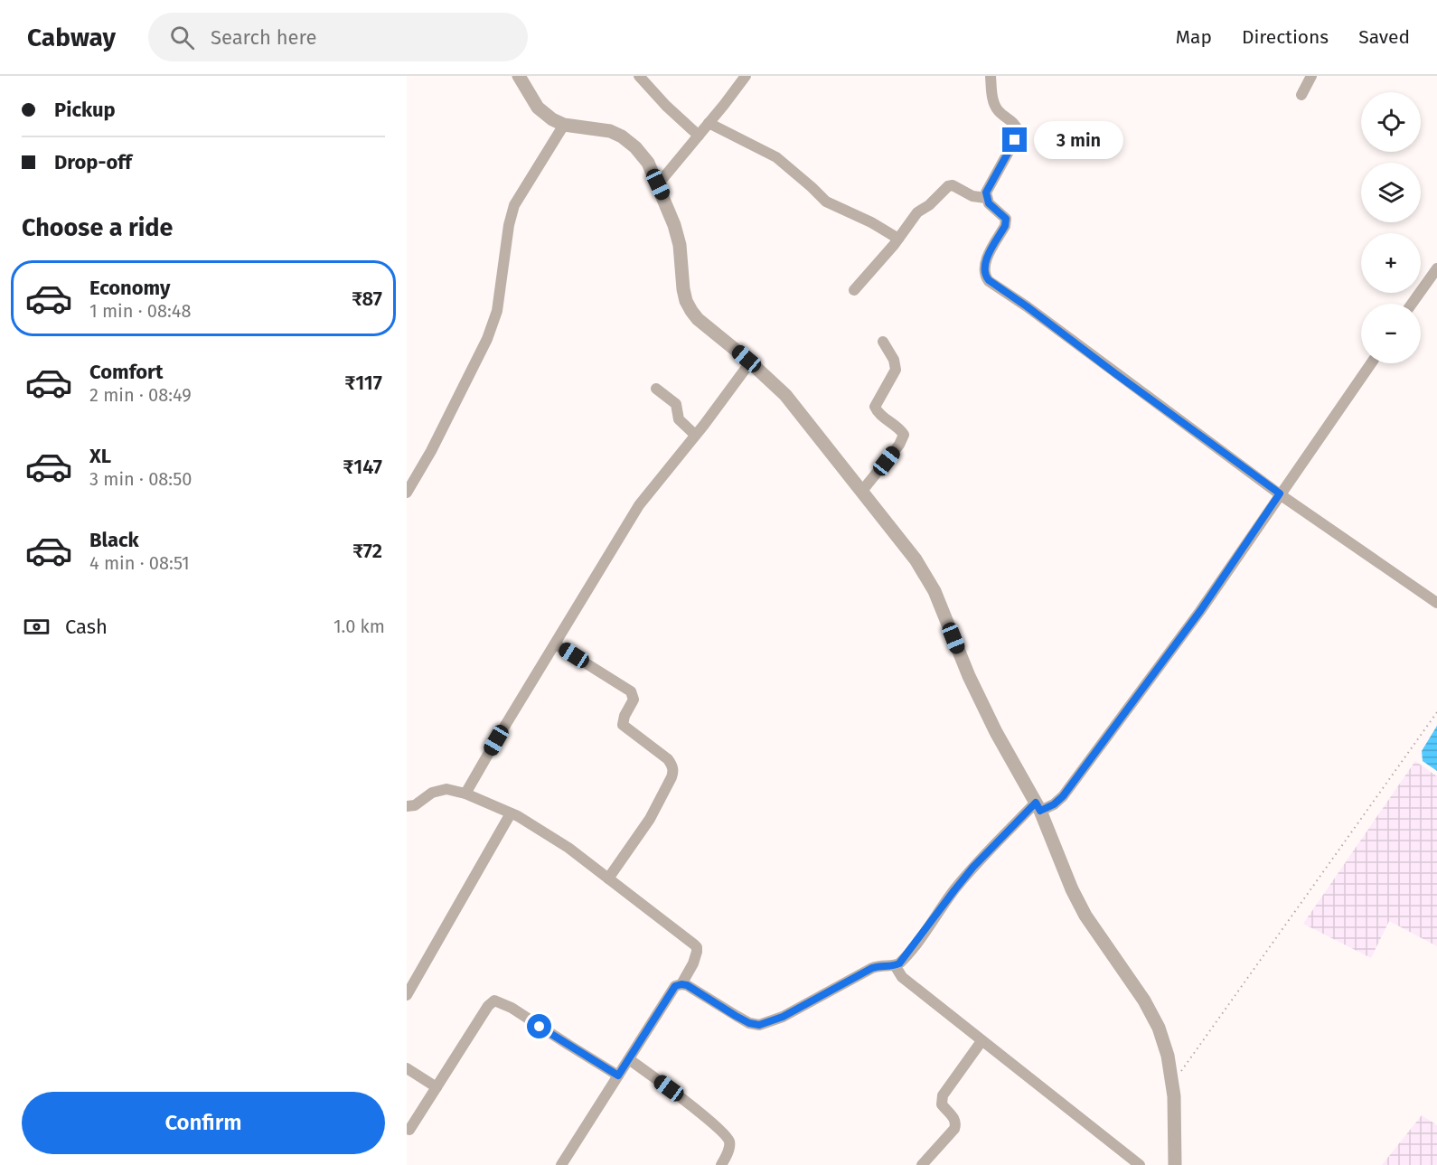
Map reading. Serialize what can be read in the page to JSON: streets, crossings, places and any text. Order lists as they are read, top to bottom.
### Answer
{
  "page": {
    "header": "Cabway",
    "search": "Search here",
    "nav": ["Map", "Directions", "Saved"],
    "banner": ["Pickup", "Drop-off"],
    "map_buttons": ["+", "−"],
    "bubble": "3 min",
    "heading": "Choose a ride",
    "list": [
      {
        "name": "Economy",
        "note": "1 min · 08:48",
        "value": "₹87"
      },
      {
        "name": "Comfort",
        "note": "2 min · 08:49",
        "value": "₹117"
      },
      {
        "name": "XL",
        "note": "3 min · 08:50",
        "value": "₹147"
      },
      {
        "name": "Black",
        "note": "4 min · 08:51",
        "value": "₹72"
      }
    ],
    "pay": ["Cash", "1.0 km"],
    "buttons": "Confirm"
  }
}
